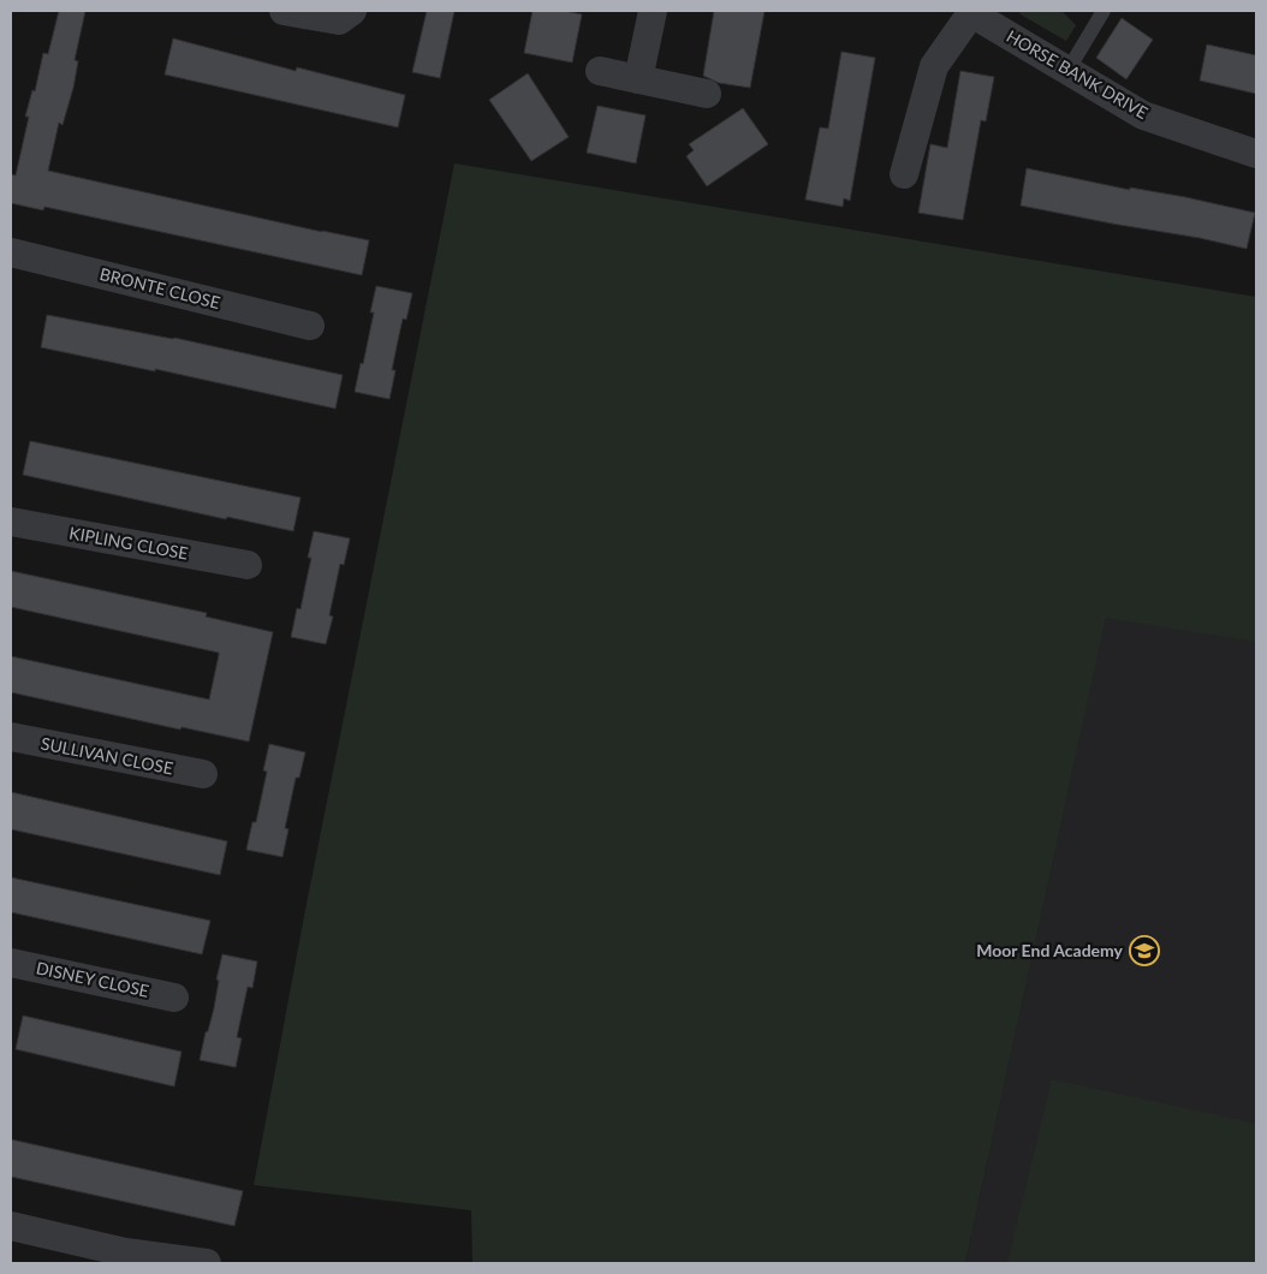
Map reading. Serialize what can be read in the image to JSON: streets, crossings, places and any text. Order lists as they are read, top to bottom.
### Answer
{
  "streets": {
    "street": [
      "HORSE BANK DRIVE",
      "BRONTE CLOSE",
      "KIPLING CLOSE",
      "SULLIVAN CLOSE",
      "DISNEY CLOSE"
    ]
  },
  "places": {
    "school or university": ["Moor End Academy"]
  }
}
